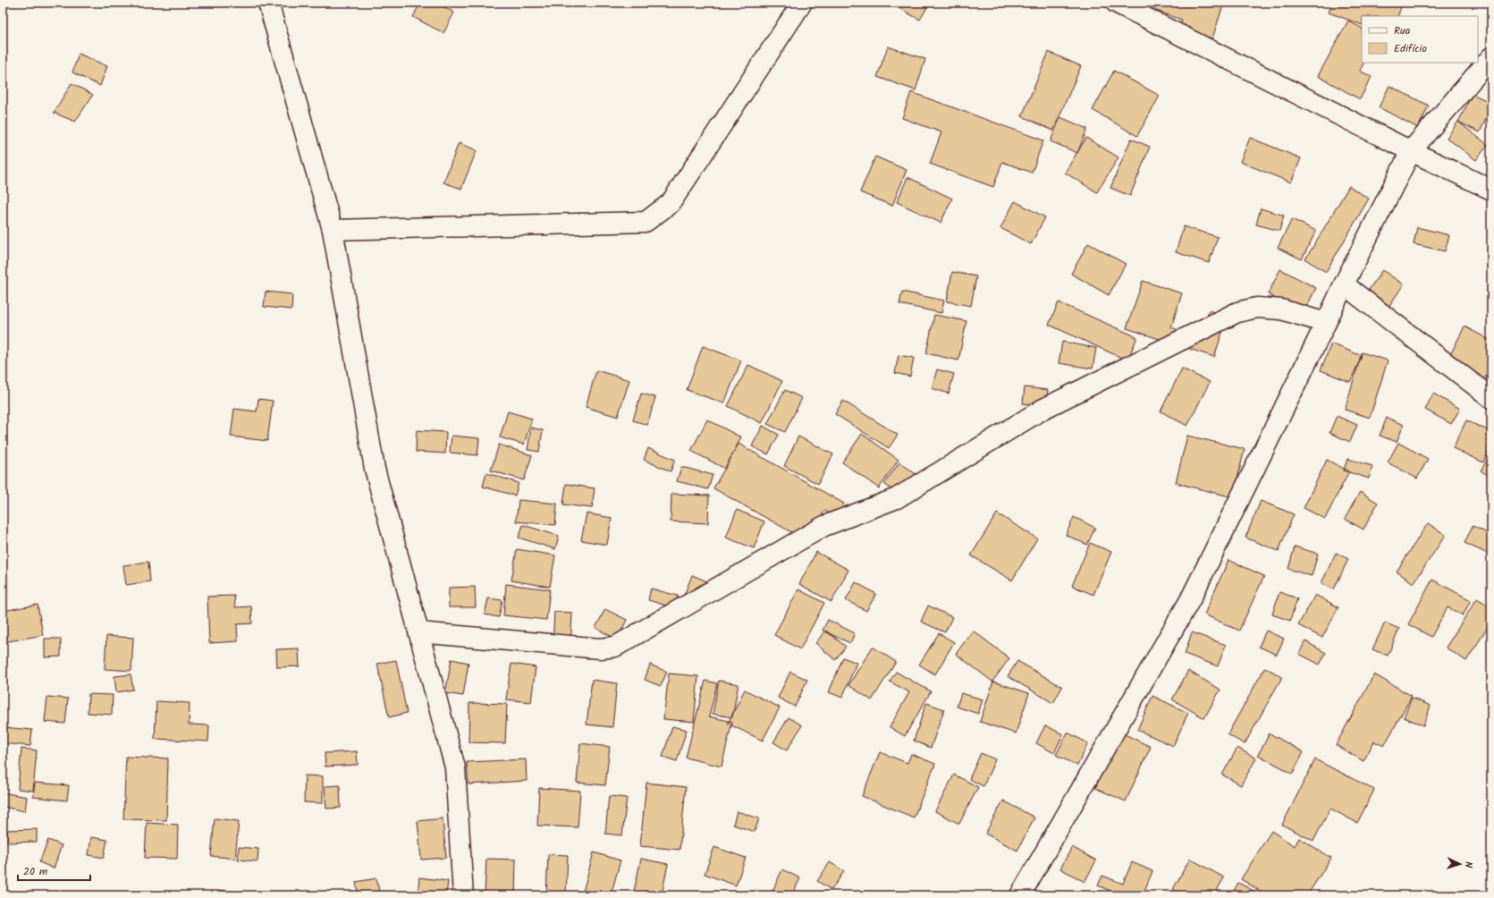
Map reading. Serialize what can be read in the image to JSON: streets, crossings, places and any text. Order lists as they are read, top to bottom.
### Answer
{
  "legend": ["Rua", "Edifício"],
  "scale_bar": "20 m",
  "north": "right"
}
